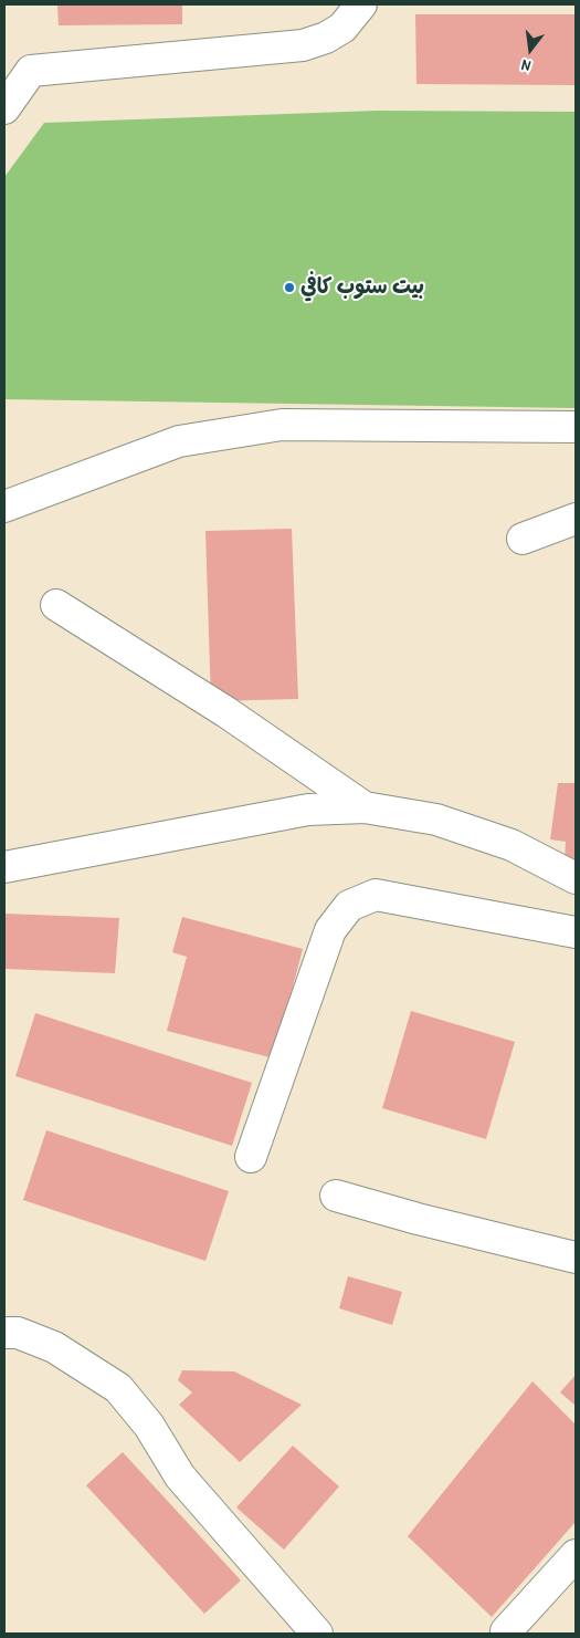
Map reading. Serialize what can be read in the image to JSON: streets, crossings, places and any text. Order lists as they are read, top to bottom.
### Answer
{
  "places": ["بيت ستوب كافي"],
  "north": "bottom"
}
